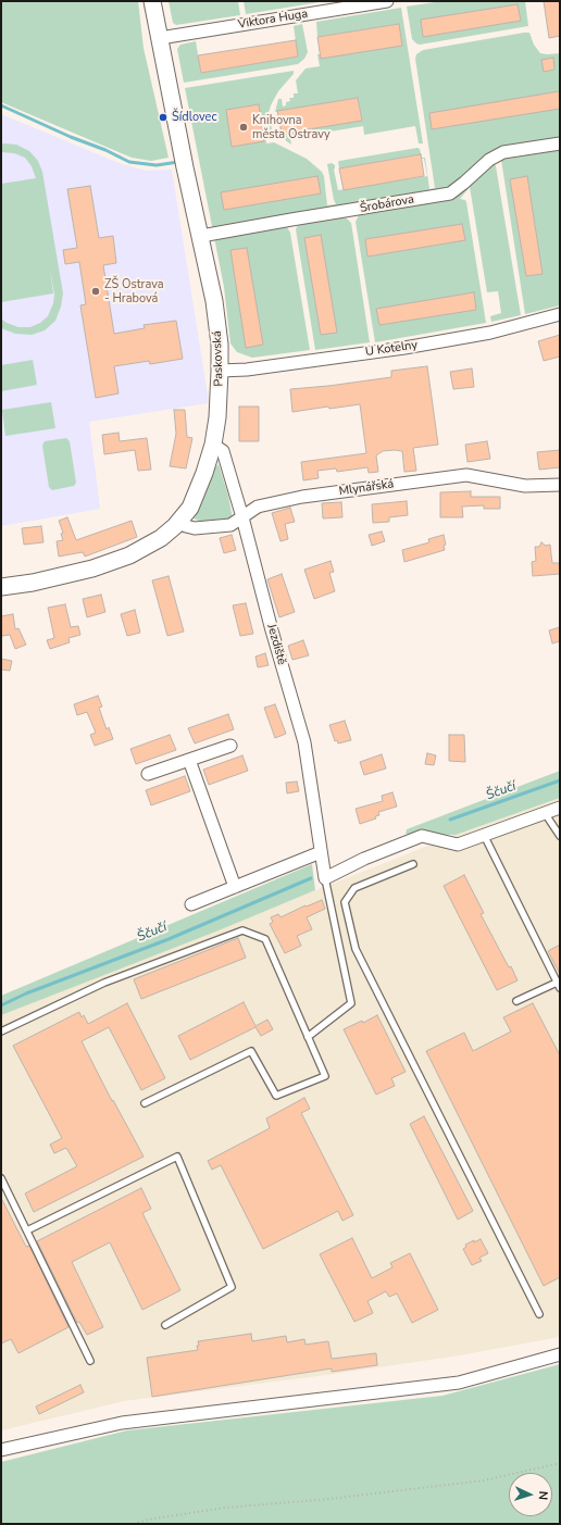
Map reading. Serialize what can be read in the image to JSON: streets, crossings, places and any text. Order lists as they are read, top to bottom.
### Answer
{
  "streets": {
    "main road": ["Paskovská"],
    "street": [
      "Viktora Huga",
      "Šrobárova",
      "U Kotelny",
      "Mlynářská",
      "Jezdiště"
    ]
  },
  "crossings": [
    ["Viktora Huga", "Paskovská"],
    ["Šrobárova", "Paskovská"],
    ["U Kotelny", "Paskovská"],
    ["Paskovská", "Mlynářská"],
    ["Paskovská", "Jezdiště"],
    ["Mlynářská", "Jezdiště"]
  ],
  "water": ["Ščučí"],
  "places": ["Šídlovec", "Knihovna města Ostravy", "ZŠ Ostrava - Hrabová"],
  "north": "right"
}
